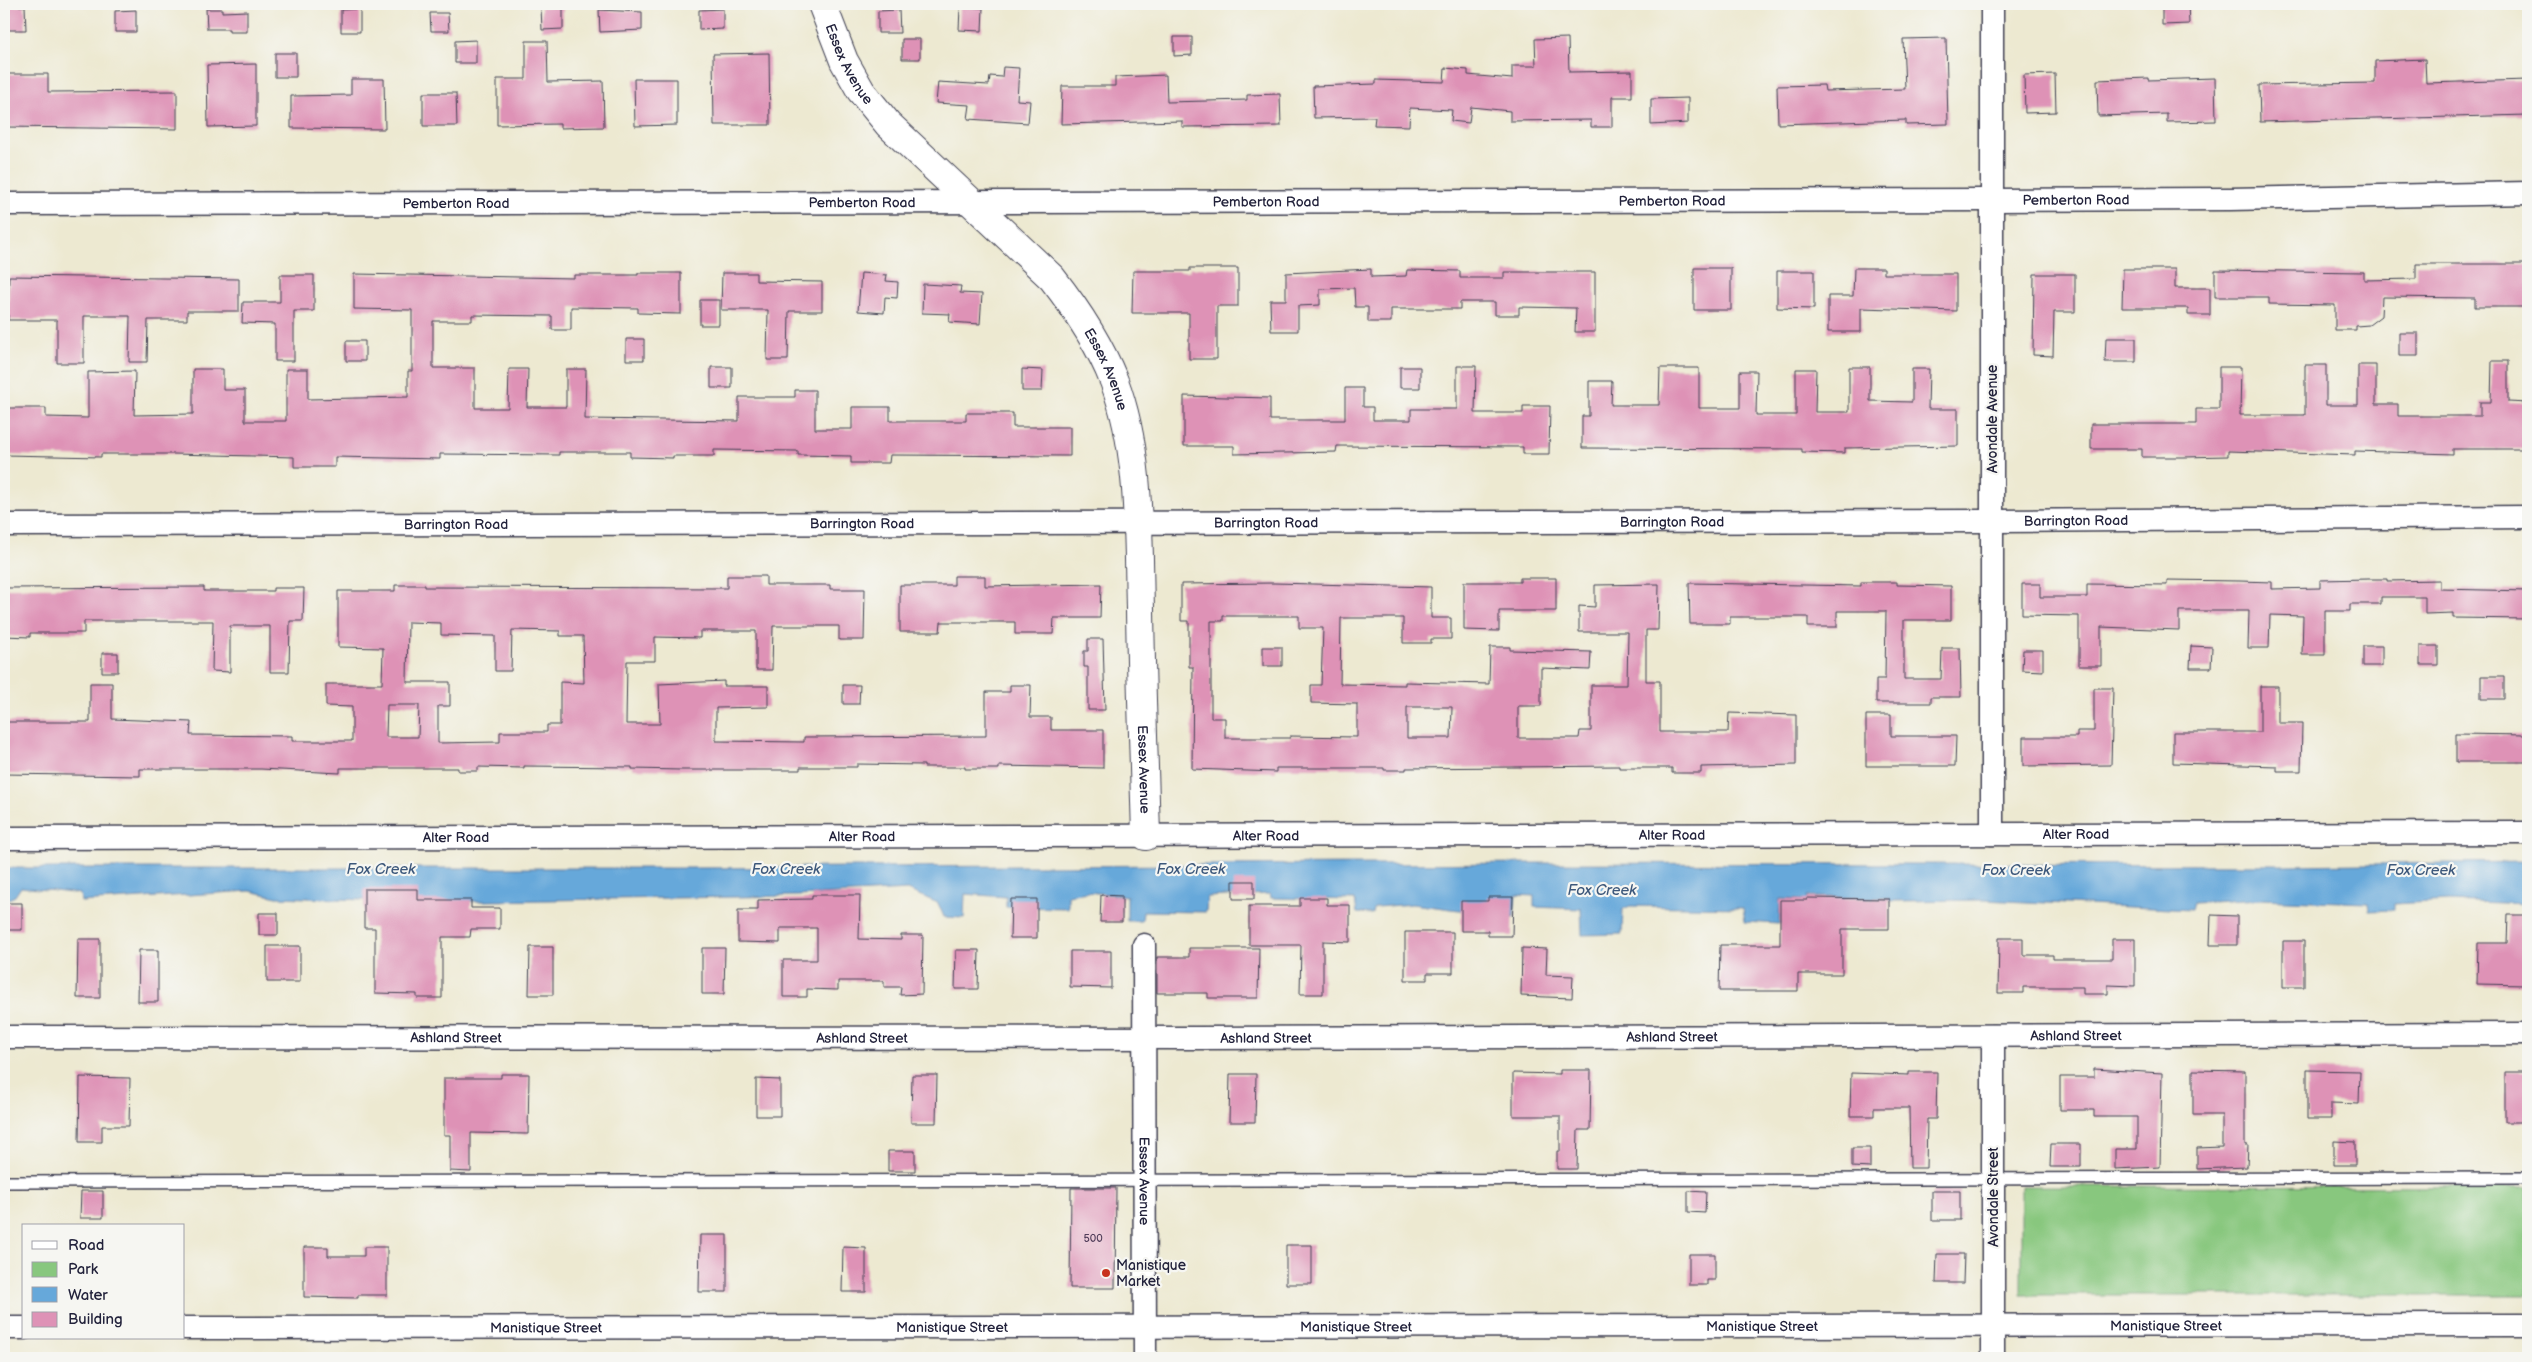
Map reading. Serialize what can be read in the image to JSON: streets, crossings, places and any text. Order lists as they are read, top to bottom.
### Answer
{
  "streets": {
    "street": [
      "Essex Avenue",
      "Pemberton Road",
      "Avondale Avenue",
      "Barrington Road",
      "Alter Road",
      "Ashland Street",
      "Avondale Street",
      "Manistique Street"
    ]
  },
  "crossings": [
    ["Essex Avenue", "Pemberton Road"],
    ["Essex Avenue", "Barrington Road"],
    ["Essex Avenue", "Alter Road"],
    ["Essex Avenue", "Ashland Street"],
    ["Essex Avenue", "Manistique Street"],
    ["Pemberton Road", "Avondale Avenue"],
    ["Avondale Avenue", "Barrington Road"],
    ["Avondale Avenue", "Alter Road"],
    ["Ashland Street", "Avondale Street"],
    ["Avondale Street", "Manistique Street"]
  ],
  "water": ["Fox Creek"],
  "places": ["Manistique Market"],
  "house_numbers": ["500"],
  "legend": [
    "Road",
    "Park",
    "Water",
    "Building"
  ]
}
